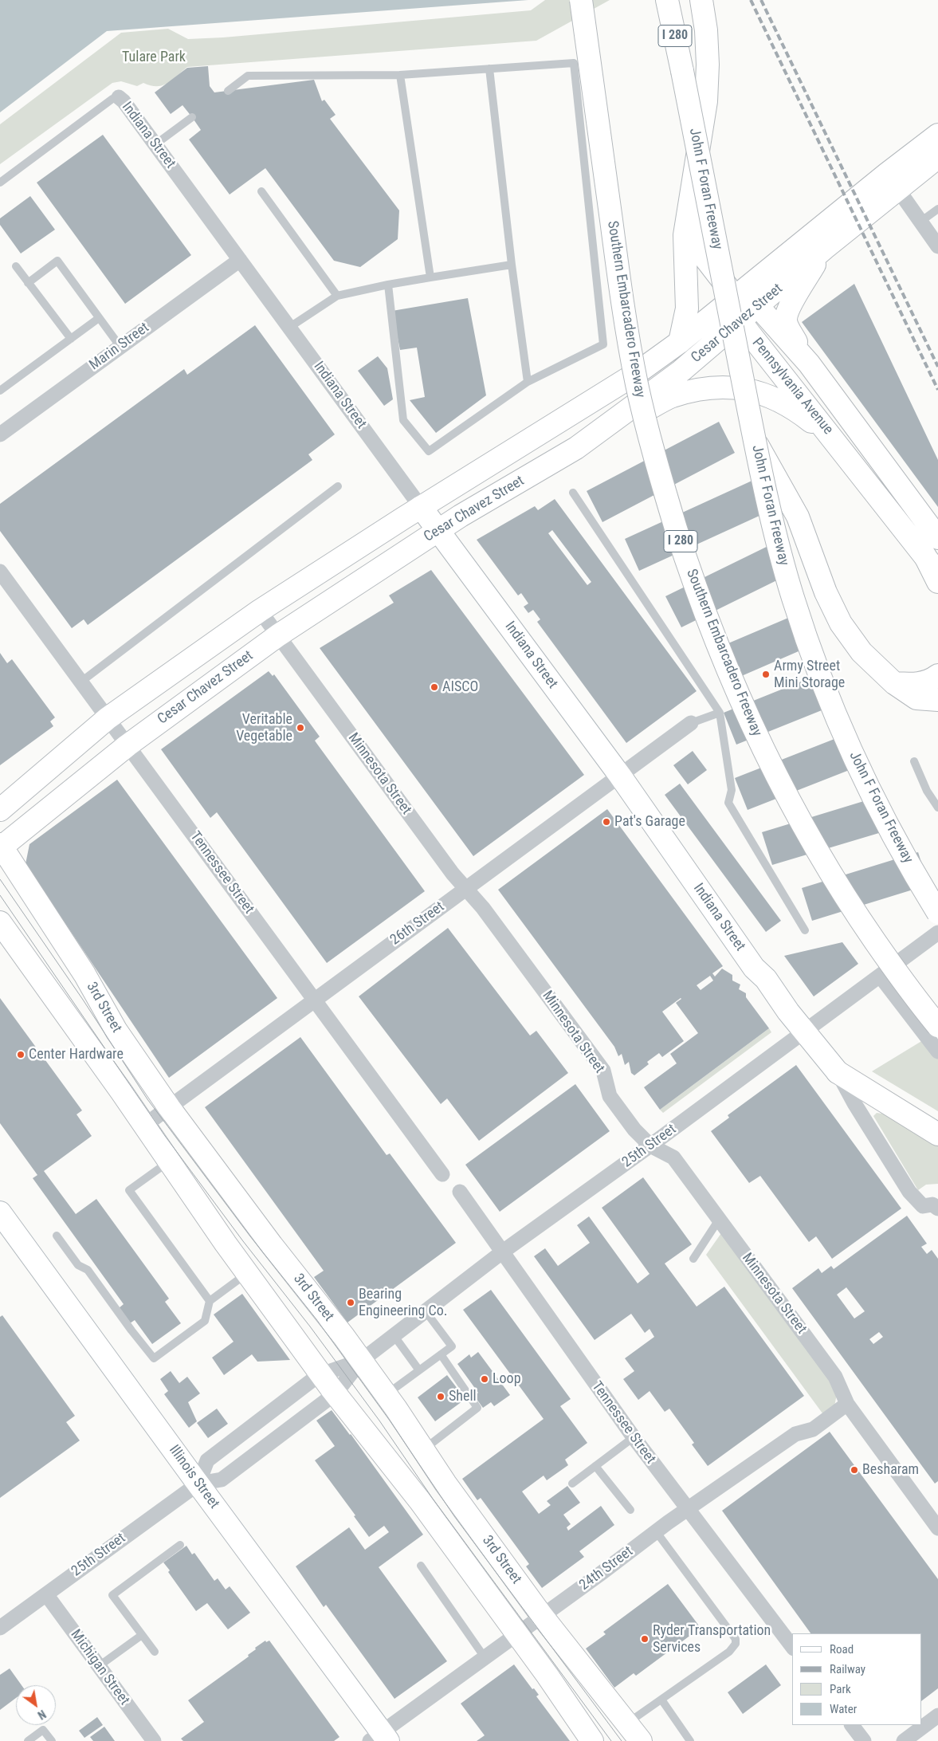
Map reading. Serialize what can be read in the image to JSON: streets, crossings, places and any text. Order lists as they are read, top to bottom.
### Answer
{
  "streets": {
    "main road": [
      "I 280",
      "Indiana Street",
      "John F Foran Freeway",
      "Southern Embarcadero Freeway",
      "Cesar Chavez Street",
      "Pennsylvania Avenue",
      "3rd Street",
      "Illinois Street"
    ],
    "street": [
      "Marin Street",
      "Minnesota Street",
      "Tennessee Street",
      "26th Street",
      "25th Street",
      "24th Street",
      "Michigan Street"
    ]
  },
  "crossings": [
    ["Indiana Street", "Cesar Chavez Street"],
    ["Indiana Street", "Marin Street"],
    ["Indiana Street", "26th Street"],
    ["Indiana Street", "25th Street"],
    ["Cesar Chavez Street", "Pennsylvania Avenue"],
    ["Cesar Chavez Street", "Minnesota Street"],
    ["Cesar Chavez Street", "Tennessee Street"],
    ["Cesar Chavez Street", "3rd Street"],
    ["Minnesota Street", "26th Street"],
    ["Minnesota Street", "25th Street"],
    ["Minnesota Street", "24th Street"],
    ["Tennessee Street", "26th Street"],
    ["Tennessee Street", "25th Street"],
    ["Tennessee Street", "24th Street"],
    ["26th Street", "3rd Street"],
    ["3rd Street", "25th Street"],
    ["3rd Street", "24th Street"],
    ["25th Street", "Illinois Street"],
    ["25th Street", "Michigan Street"],
    ["Illinois Street", "24th Street"]
  ],
  "parks": ["Tulare Park"],
  "places": [
    "Army Street Mini Storage",
    "AISCO",
    "Veritable Vegetable",
    "Pat's Garage",
    "Center Hardware",
    "Bearing Engineering Co.",
    "Loop",
    "Shell",
    "Besharam",
    "Ryder Transportation Services"
  ],
  "legend": [
    "Road",
    "Railway",
    "Park",
    "Water"
  ],
  "north": "bottom right"
}
